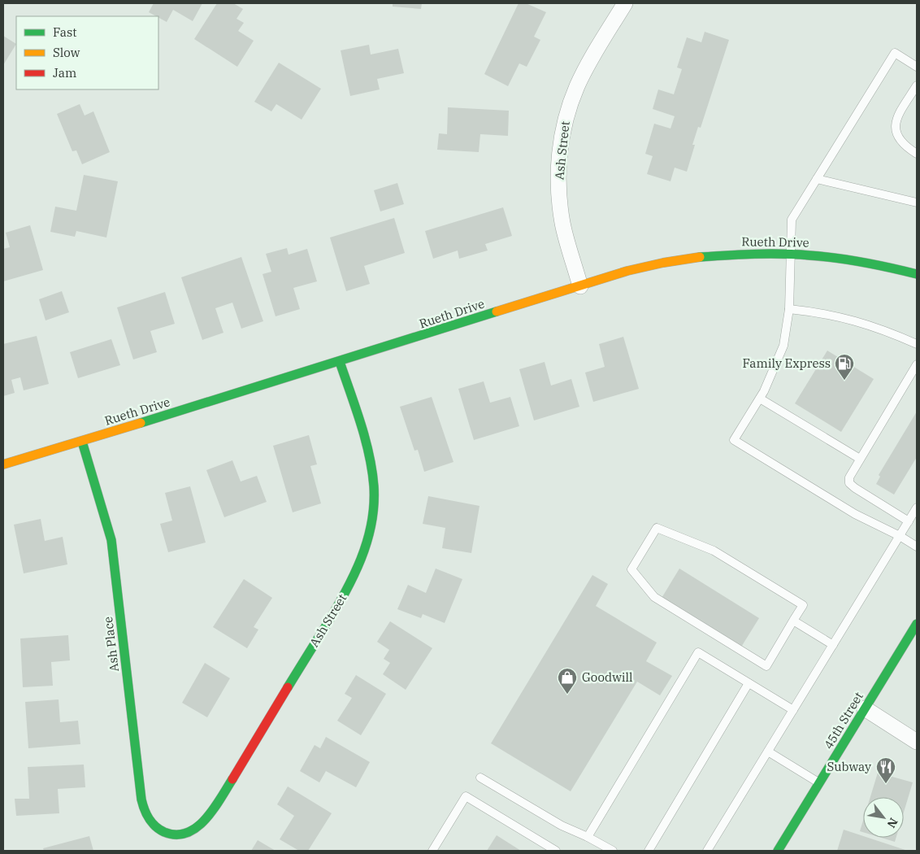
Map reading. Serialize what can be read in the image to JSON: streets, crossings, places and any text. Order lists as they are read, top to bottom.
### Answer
{
  "streets": {
    "street": [
      "Ash Street",
      "Rueth Drive",
      "Ash Place",
      "45th Street"
    ]
  },
  "crossings": [
    ["Ash Street", "Rueth Drive"],
    ["Ash Street", "Ash Place"],
    ["Rueth Drive", "Ash Place"]
  ],
  "places": {
    "fuel station": ["Family Express"],
    "shop": ["Goodwill"],
    "restaurant": ["Subway"]
  },
  "legend": ["Fast", "Slow", "Jam"],
  "north": "bottom right"
}
